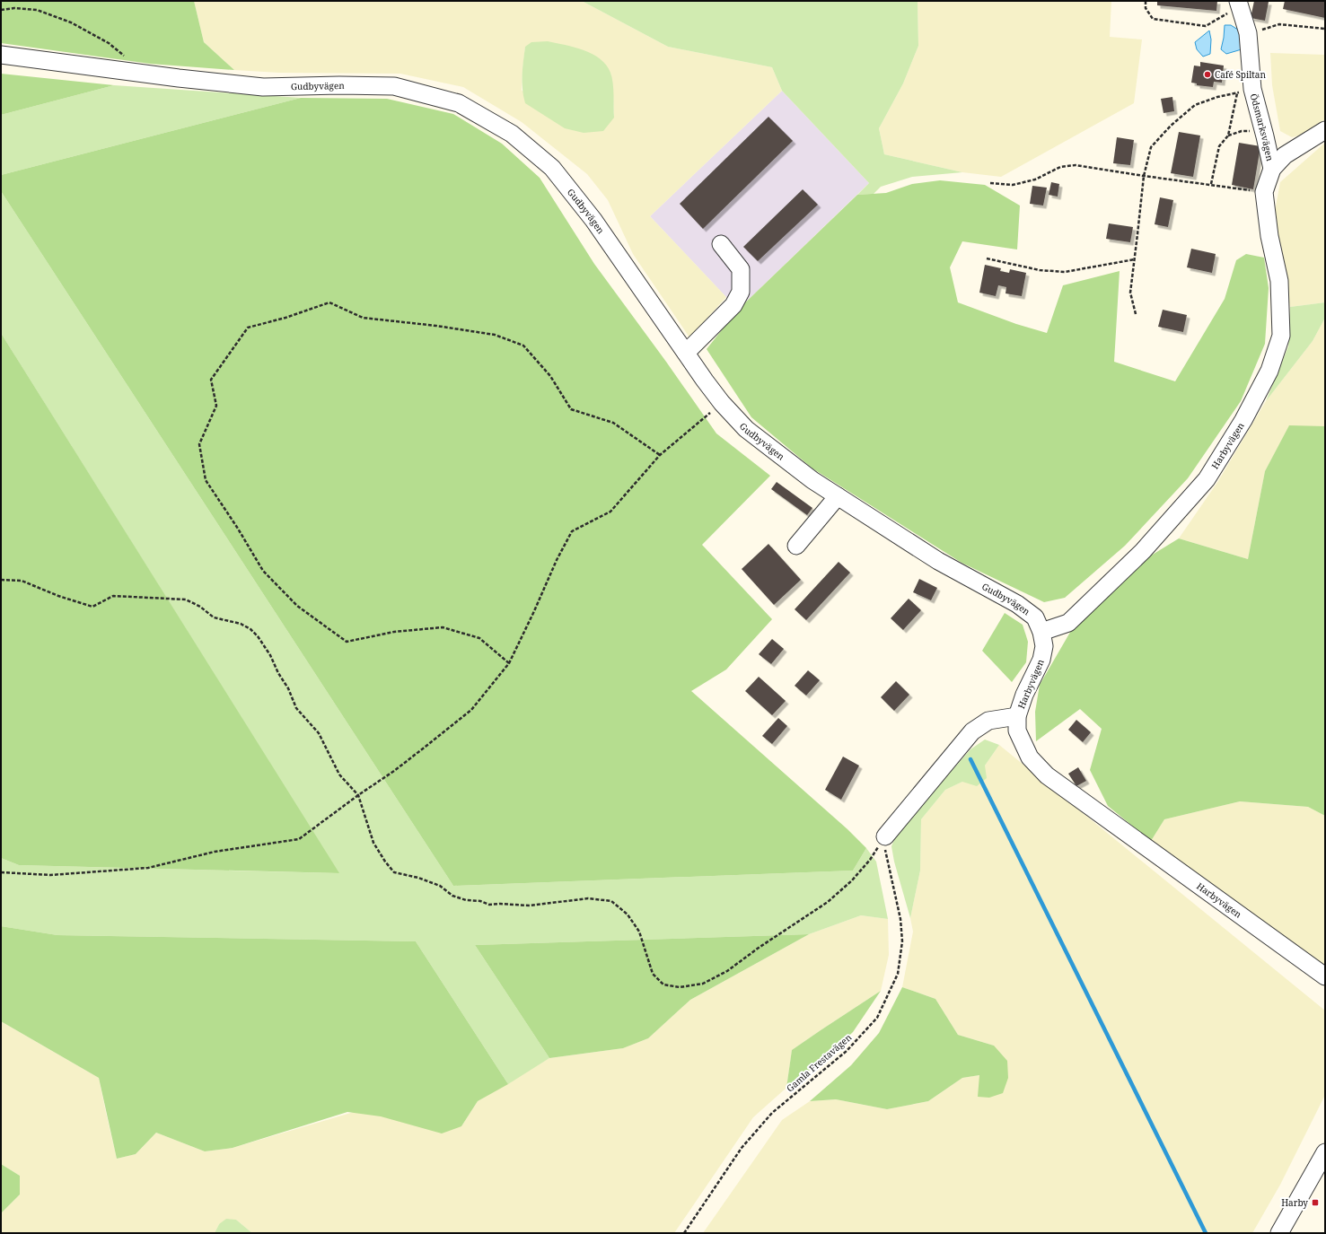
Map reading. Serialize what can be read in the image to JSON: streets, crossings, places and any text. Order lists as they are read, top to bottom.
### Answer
{
  "streets": {
    "street": ["Gudbyvägen", "Ödsmarksvägen", "Harbyvägen"],
    "path": ["Gamla Frestavägen"]
  },
  "crossings": [
    ["Gudbyvägen", "Harbyvägen"],
    ["Ödsmarksvägen", "Harbyvägen"],
    ["Harbyvägen", "Gamla Frestavägen"]
  ],
  "places": {
    "other": ["Café Spiltan"],
    "transit": ["Harby"]
  }
}
